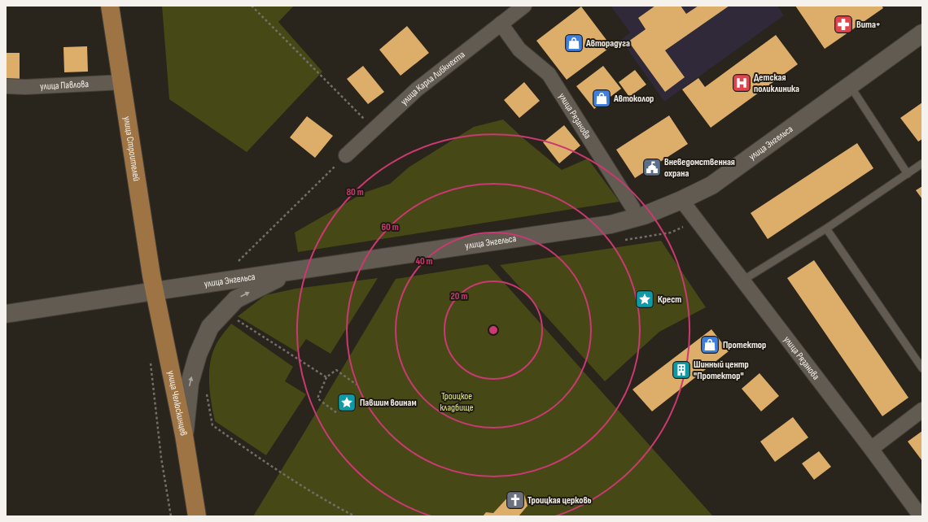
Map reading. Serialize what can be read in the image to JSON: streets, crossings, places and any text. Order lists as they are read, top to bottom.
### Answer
{
  "streets": {
    "main road": ["улица Энгельса", "улица Строителей", "улица Челюскинцев"],
    "street": ["улица Карла Либкнехта", "улица Павлова", "улица Рязанова"]
  },
  "crossings": [
    ["улица Карла Либкнехта", "улица Рязанова"],
    ["улица Павлова", "улица Строителей"],
    ["улица Рязанова", "улица Энгельса"],
    ["улица Энгельса", "улица Строителей"],
    ["улица Энгельса", "улица Челюскинцев"],
    ["улица Строителей", "улица Челюскинцев"]
  ],
  "parks": ["Троицкое кладбище"],
  "places": {
    "pharmacy": ["Вита+"],
    "shop": ["Авторадуга", "Автоколор", "Протектор"],
    "hospital": ["Детская поликлиника"],
    "public building": ["Вневедомственная охрана"],
    "place": ["Крест", "Павшим воинам"],
    "building": ["Шинный центр \"Протектор\""],
    "church": ["Троицкая церковь"]
  },
  "rings": [
    "80 m",
    "60 m",
    "40 m",
    "20 m"
  ]
}
